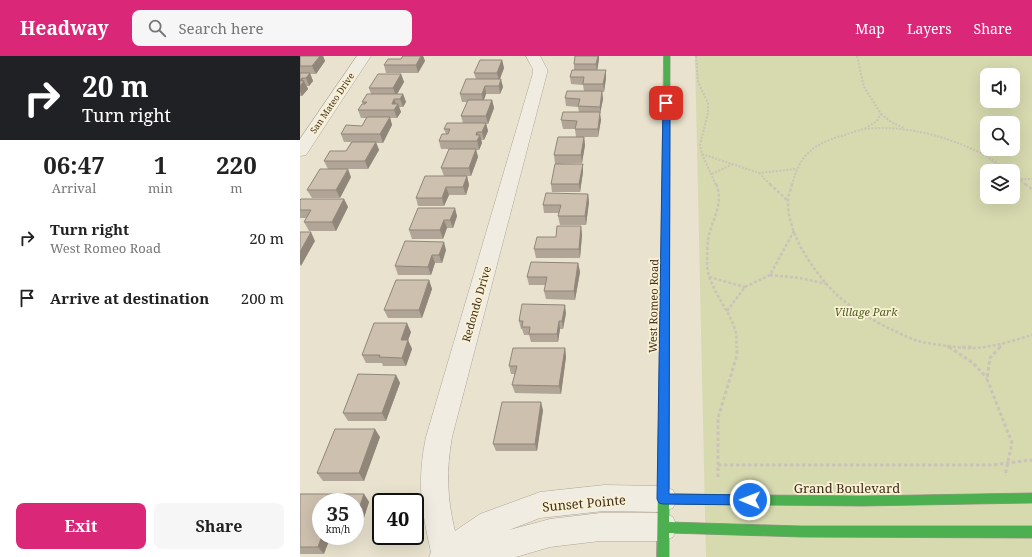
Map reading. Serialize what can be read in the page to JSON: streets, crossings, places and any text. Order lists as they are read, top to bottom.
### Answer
{
  "streets": {
    "main road": ["West Romeo Road", "Grand Boulevard"],
    "street": ["San Mateo Drive", "Redondo Drive", "Sunset Pointe"]
  },
  "crossings": [
    ["Redondo Drive", "Sunset Pointe"],
    ["West Romeo Road", "Grand Boulevard"],
    ["West Romeo Road", "Sunset Pointe"],
    ["Grand Boulevard", "Sunset Pointe"]
  ],
  "parks": ["Village Park"],
  "page": {
    "header": "Headway",
    "search": "Search here",
    "nav": ["Map", "Layers", "Share"],
    "turn": ["20 m", "Turn right"],
    "eta": [
      "06:47",
      "Arrival",
      "1",
      "min",
      "220",
      "m"
    ],
    "list": [
      {
        "name": "Turn right",
        "note": "West Romeo Road",
        "value": "20 m"
      },
      {
        "name": "Arrive at destination",
        "value": "200 m"
      }
    ],
    "speed": "35 km/h",
    "limit": "40",
    "buttons": ["Exit", "Share"]
  }
}
